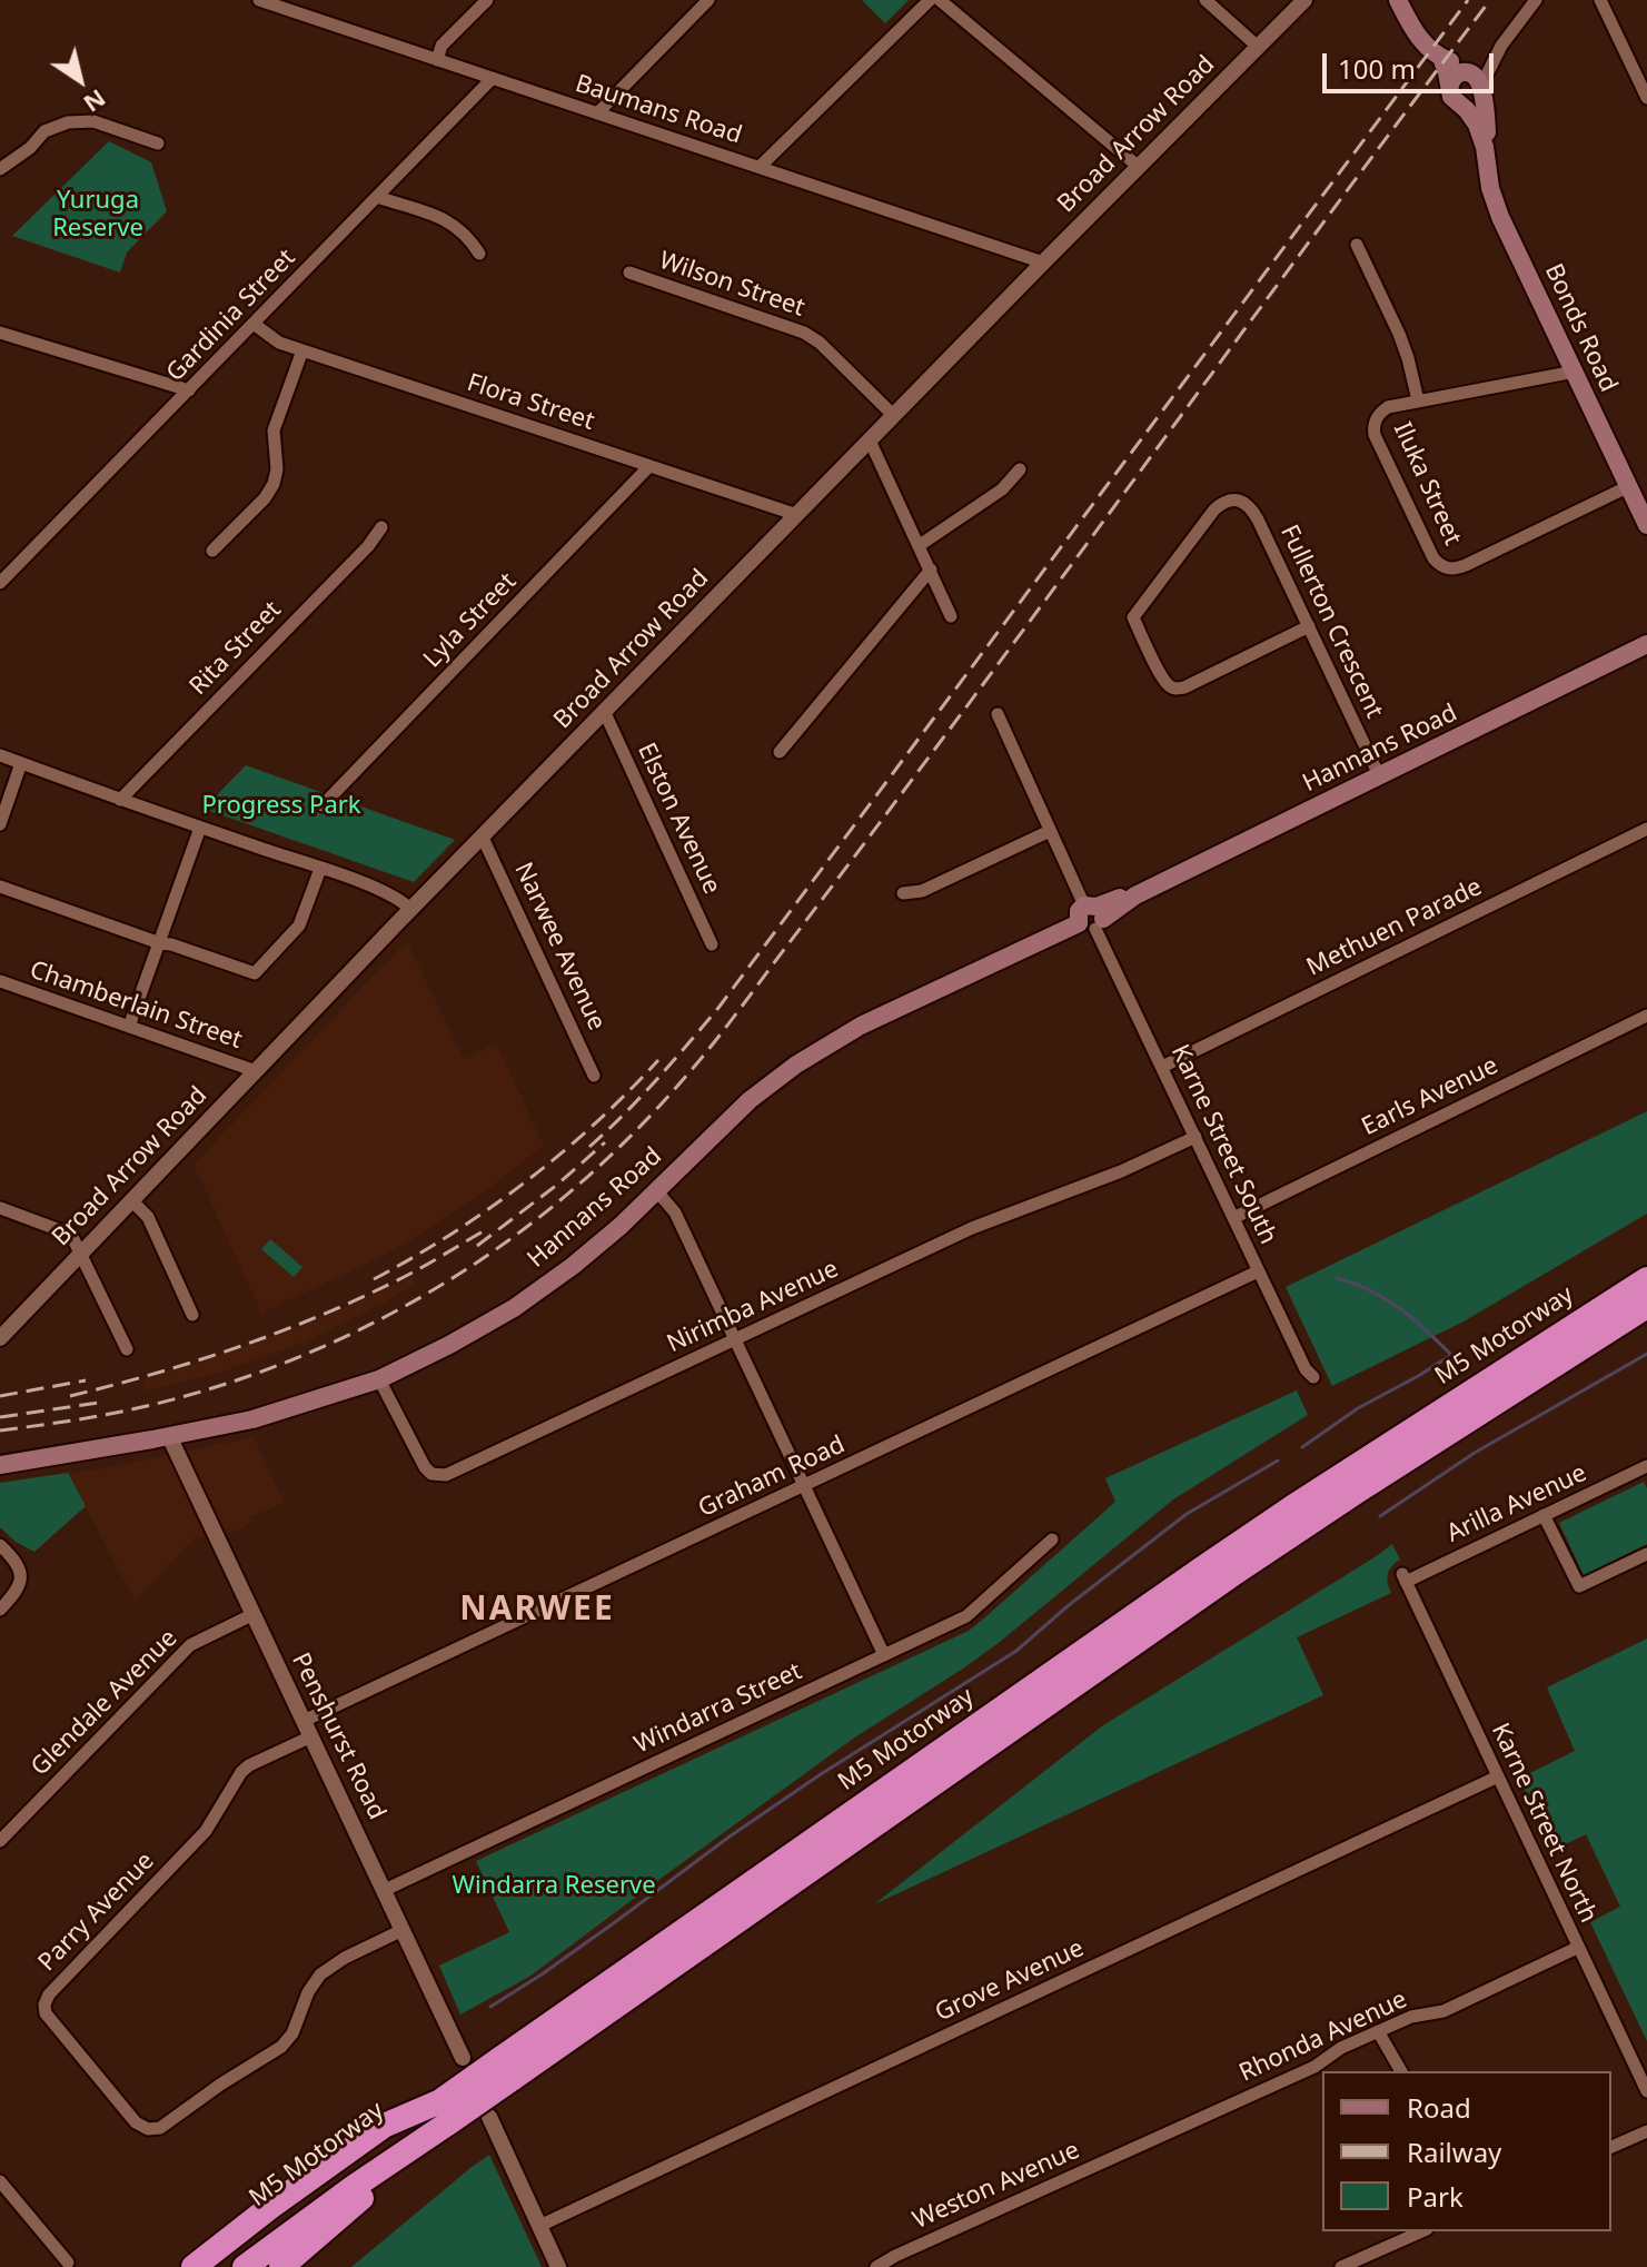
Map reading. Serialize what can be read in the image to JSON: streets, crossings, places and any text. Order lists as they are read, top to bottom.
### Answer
{
  "streets": {
    "highway": ["M5 Motorway"],
    "main road": ["Bonds Road", "Hannans Road"],
    "street": [
      "Baumans Road",
      "Broad Arrow Road",
      "Wilson Street",
      "Gardinia Street",
      "Flora Street",
      "Iluka Street",
      "Lyla Street",
      "Fullerton Crescent",
      "Rita Street",
      "Elston Avenue",
      "Methuen Parade",
      "Narwee Avenue",
      "Chamberlain Street",
      "Earls Avenue",
      "Karne Street South",
      "Nirimba Avenue",
      "Graham Road",
      "Arilla Avenue",
      "Glendale Avenue",
      "Windarra Street",
      "Penshurst Road",
      "Karne Street North",
      "Parry Avenue",
      "Grove Avenue",
      "Rhonda Avenue",
      "Weston Avenue"
    ]
  },
  "crossings": [
    ["Baumans Road", "Broad Arrow Road"],
    ["Baumans Road", "Gardinia Street"],
    ["Broad Arrow Road", "Wilson Street"],
    ["Broad Arrow Road", "Flora Street"],
    ["Broad Arrow Road", "Elston Avenue"],
    ["Broad Arrow Road", "Narwee Avenue"],
    ["Broad Arrow Road", "Chamberlain Street"],
    ["Gardinia Street", "Flora Street"],
    ["Bonds Road", "Iluka Street"],
    ["Flora Street", "Lyla Street"],
    ["Fullerton Crescent", "Hannans Road"],
    ["Hannans Road", "Karne Street South"],
    ["Hannans Road", "Nirimba Avenue"],
    ["Hannans Road", "Penshurst Road"],
    ["Methuen Parade", "Karne Street South"],
    ["Earls Avenue", "Karne Street South"],
    ["Karne Street South", "Nirimba Avenue"],
    ["Karne Street South", "Graham Road"],
    ["Graham Road", "Penshurst Road"],
    ["Graham Road", "Parry Avenue"],
    ["Arilla Avenue", "Karne Street North"],
    ["Glendale Avenue", "Penshurst Road"],
    ["Windarra Street", "Penshurst Road"],
    ["Penshurst Road", "Parry Avenue"],
    ["Karne Street North", "Grove Avenue"],
    ["Karne Street North", "Rhonda Avenue"],
    ["Rhonda Avenue", "Weston Avenue"]
  ],
  "districts": ["NARWEE"],
  "parks": ["Yuruga Reserve", "Progress Park", "Windarra Reserve"],
  "legend": ["Road", "Railway", "Park"],
  "scale_bar": "100 m",
  "north": "bottom right"
}
